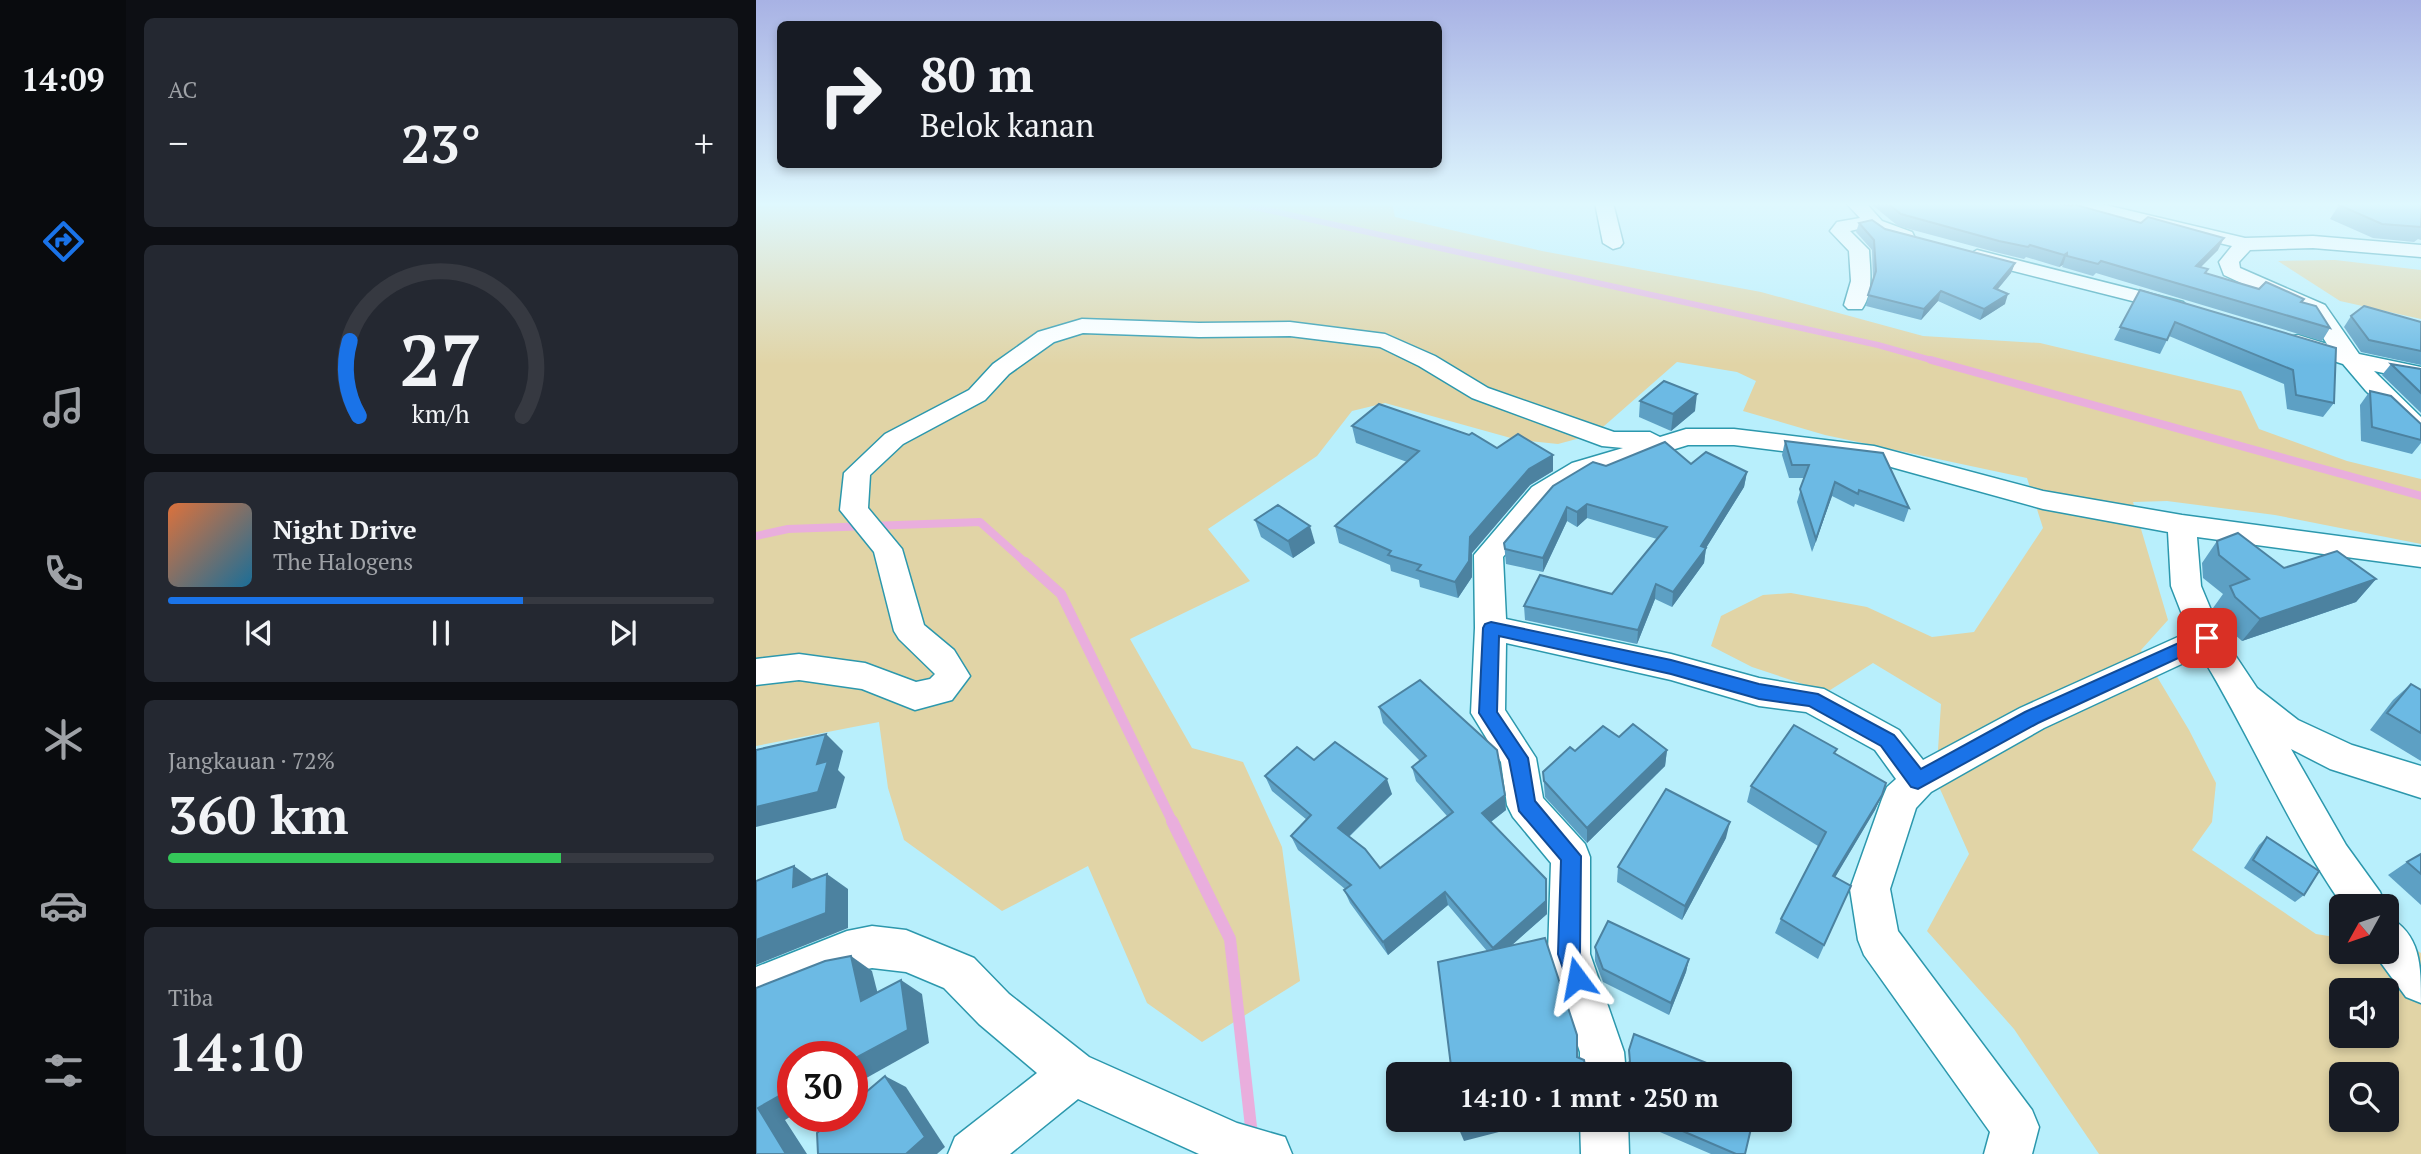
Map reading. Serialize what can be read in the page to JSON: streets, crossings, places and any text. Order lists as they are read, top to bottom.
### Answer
{
  "north": "bottom left",
  "page": {
    "tabs": "14:09",
    "tile": [
      "AC",
      ["Jangkauan · 72%", "360 km"],
      ["Tiba", "14:10"]
    ],
    "turn": ["80 m", "Belok kanan"],
    "heat": ["−", "23°", "+"],
    "song": ["Night Drive", "The Halogens"],
    "limit": "30",
    "trip": "14:10 · 1 mnt · 250 m",
    "gauge": ["27", "km/h"]
  }
}
